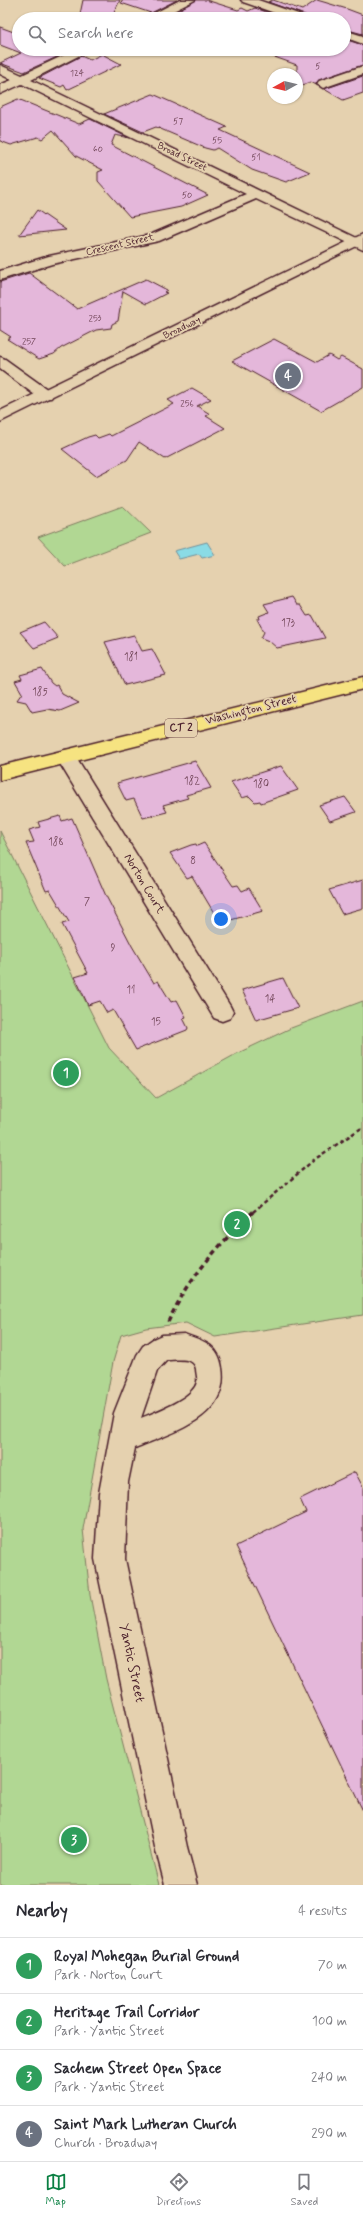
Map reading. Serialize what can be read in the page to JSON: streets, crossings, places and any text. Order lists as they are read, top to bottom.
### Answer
{
  "streets": {
    "highway": ["Washington Street", "CT 2"],
    "street": [
      "Broad Street",
      "Crescent Street",
      "Broadway",
      "Norton Court",
      "Yantic Street"
    ]
  },
  "crossings": [
    ["Broad Street", "Crescent Street"],
    ["Broad Street", "Broadway"],
    ["Washington Street", "Norton Court"]
  ],
  "house_numbers": [
    "5",
    "124",
    "57",
    "55",
    "60",
    "51",
    "50",
    "253",
    "257",
    "256",
    "173",
    "181",
    "185",
    "182",
    "180",
    "188",
    "8",
    "7",
    "9",
    "11",
    "14",
    "15"
  ],
  "north": "left",
  "page": {
    "search": "Search here",
    "pins": [
      "4",
      "1",
      "2",
      "3"
    ],
    "heading": ["Nearby", "4 results"],
    "list": [
      {
        "mark": "1",
        "name": "Royal Mohegan Burial Ground",
        "note": "Park · Norton Court",
        "value": "70 m"
      },
      {
        "mark": "2",
        "name": "Heritage Trail Corridor",
        "note": "Park · Yantic Street",
        "value": "100 m"
      },
      {
        "mark": "3",
        "name": "Sachem Street Open Space",
        "note": "Park · Yantic Street",
        "value": "240 m"
      },
      {
        "mark": "4",
        "name": "Saint Mark Lutheran Church",
        "note": "Church · Broadway",
        "value": "290 m"
      }
    ],
    "nav": ["Map", "Directions", "Saved"]
  }
}
